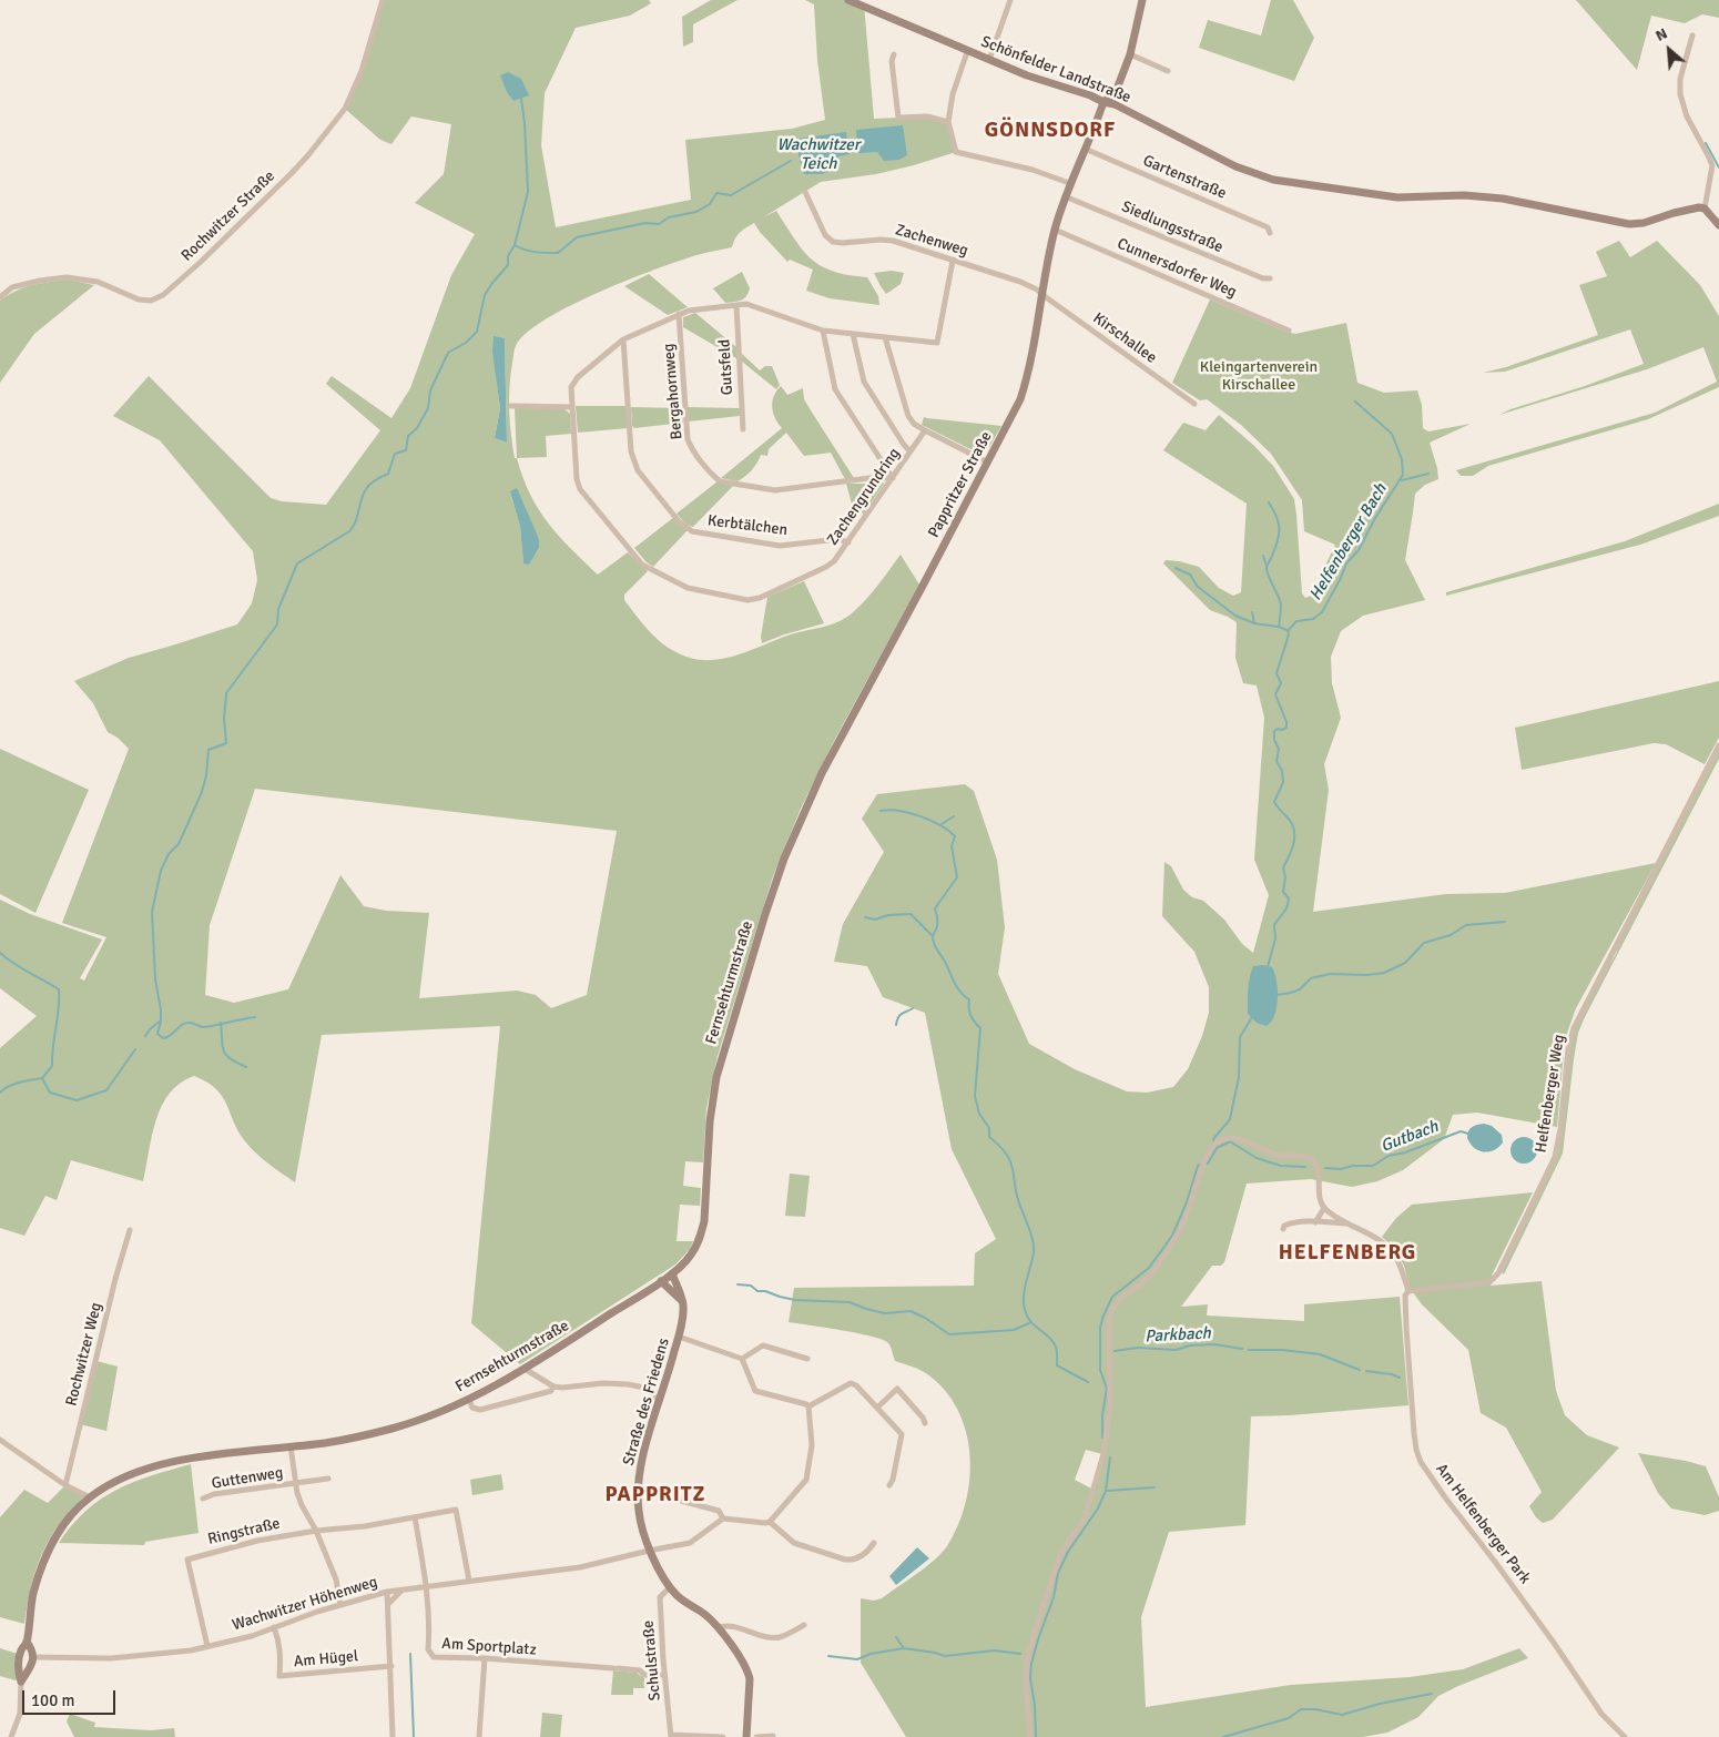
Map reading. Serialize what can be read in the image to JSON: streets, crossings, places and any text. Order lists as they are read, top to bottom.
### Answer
{
  "streets": {
    "street": [
      "Schönfelder Landstraße",
      "Gartenstraße",
      "Rochwitzer Straße",
      "Siedlungsstraße",
      "Zachenweg",
      "Cunnersdorfer Weg",
      "Kirschallee",
      "Gutsfeld",
      "Bergahornweg",
      "Pappritzer Straße",
      "Zachengrundring",
      "Kerbtälchen",
      "Fernsehturmstraße",
      "Helfenberger Weg",
      "Rochwitzer Weg",
      "Straße des Friedens",
      "Guttenweg",
      "Am Helfenberger Park",
      "Ringstraße",
      "Wachwitzer Höhenweg",
      "Am Sportplatz",
      "Am Hügel",
      "Schulstraße"
    ]
  },
  "crossings": [
    ["Schönfelder Landstraße", "Pappritzer Straße"],
    ["Gartenstraße", "Pappritzer Straße"],
    ["Siedlungsstraße", "Pappritzer Straße"],
    ["Zachenweg", "Kirschallee"],
    ["Zachenweg", "Pappritzer Straße"],
    ["Zachenweg", "Zachengrundring"],
    ["Cunnersdorfer Weg", "Pappritzer Straße"],
    ["Kirschallee", "Pappritzer Straße"],
    ["Gutsfeld", "Zachengrundring"],
    ["Bergahornweg", "Zachengrundring"],
    ["Pappritzer Straße", "Fernsehturmstraße"],
    ["Zachengrundring", "Kerbtälchen"],
    ["Fernsehturmstraße", "Straße des Friedens"],
    ["Fernsehturmstraße", "Guttenweg"],
    ["Helfenberger Weg", "Am Helfenberger Park"],
    ["Straße des Friedens", "Wachwitzer Höhenweg"],
    ["Straße des Friedens", "Schulstraße"],
    ["Guttenweg", "Ringstraße"],
    ["Ringstraße", "Wachwitzer Höhenweg"],
    ["Wachwitzer Höhenweg", "Am Sportplatz"],
    ["Wachwitzer Höhenweg", "Am Hügel"],
    ["Am Sportplatz", "Schulstraße"]
  ],
  "districts": ["GÖNNSDORF", "HELFENBERG", "PAPPRITZ"],
  "water": [
    "Wachwitzer Teich",
    "Helfenberger Bach",
    "Gutbach",
    "Parkbach"
  ],
  "parks": ["Kleingartenverein Kirschallee"],
  "scale_bar": "100 m",
  "north": "top left"
}
